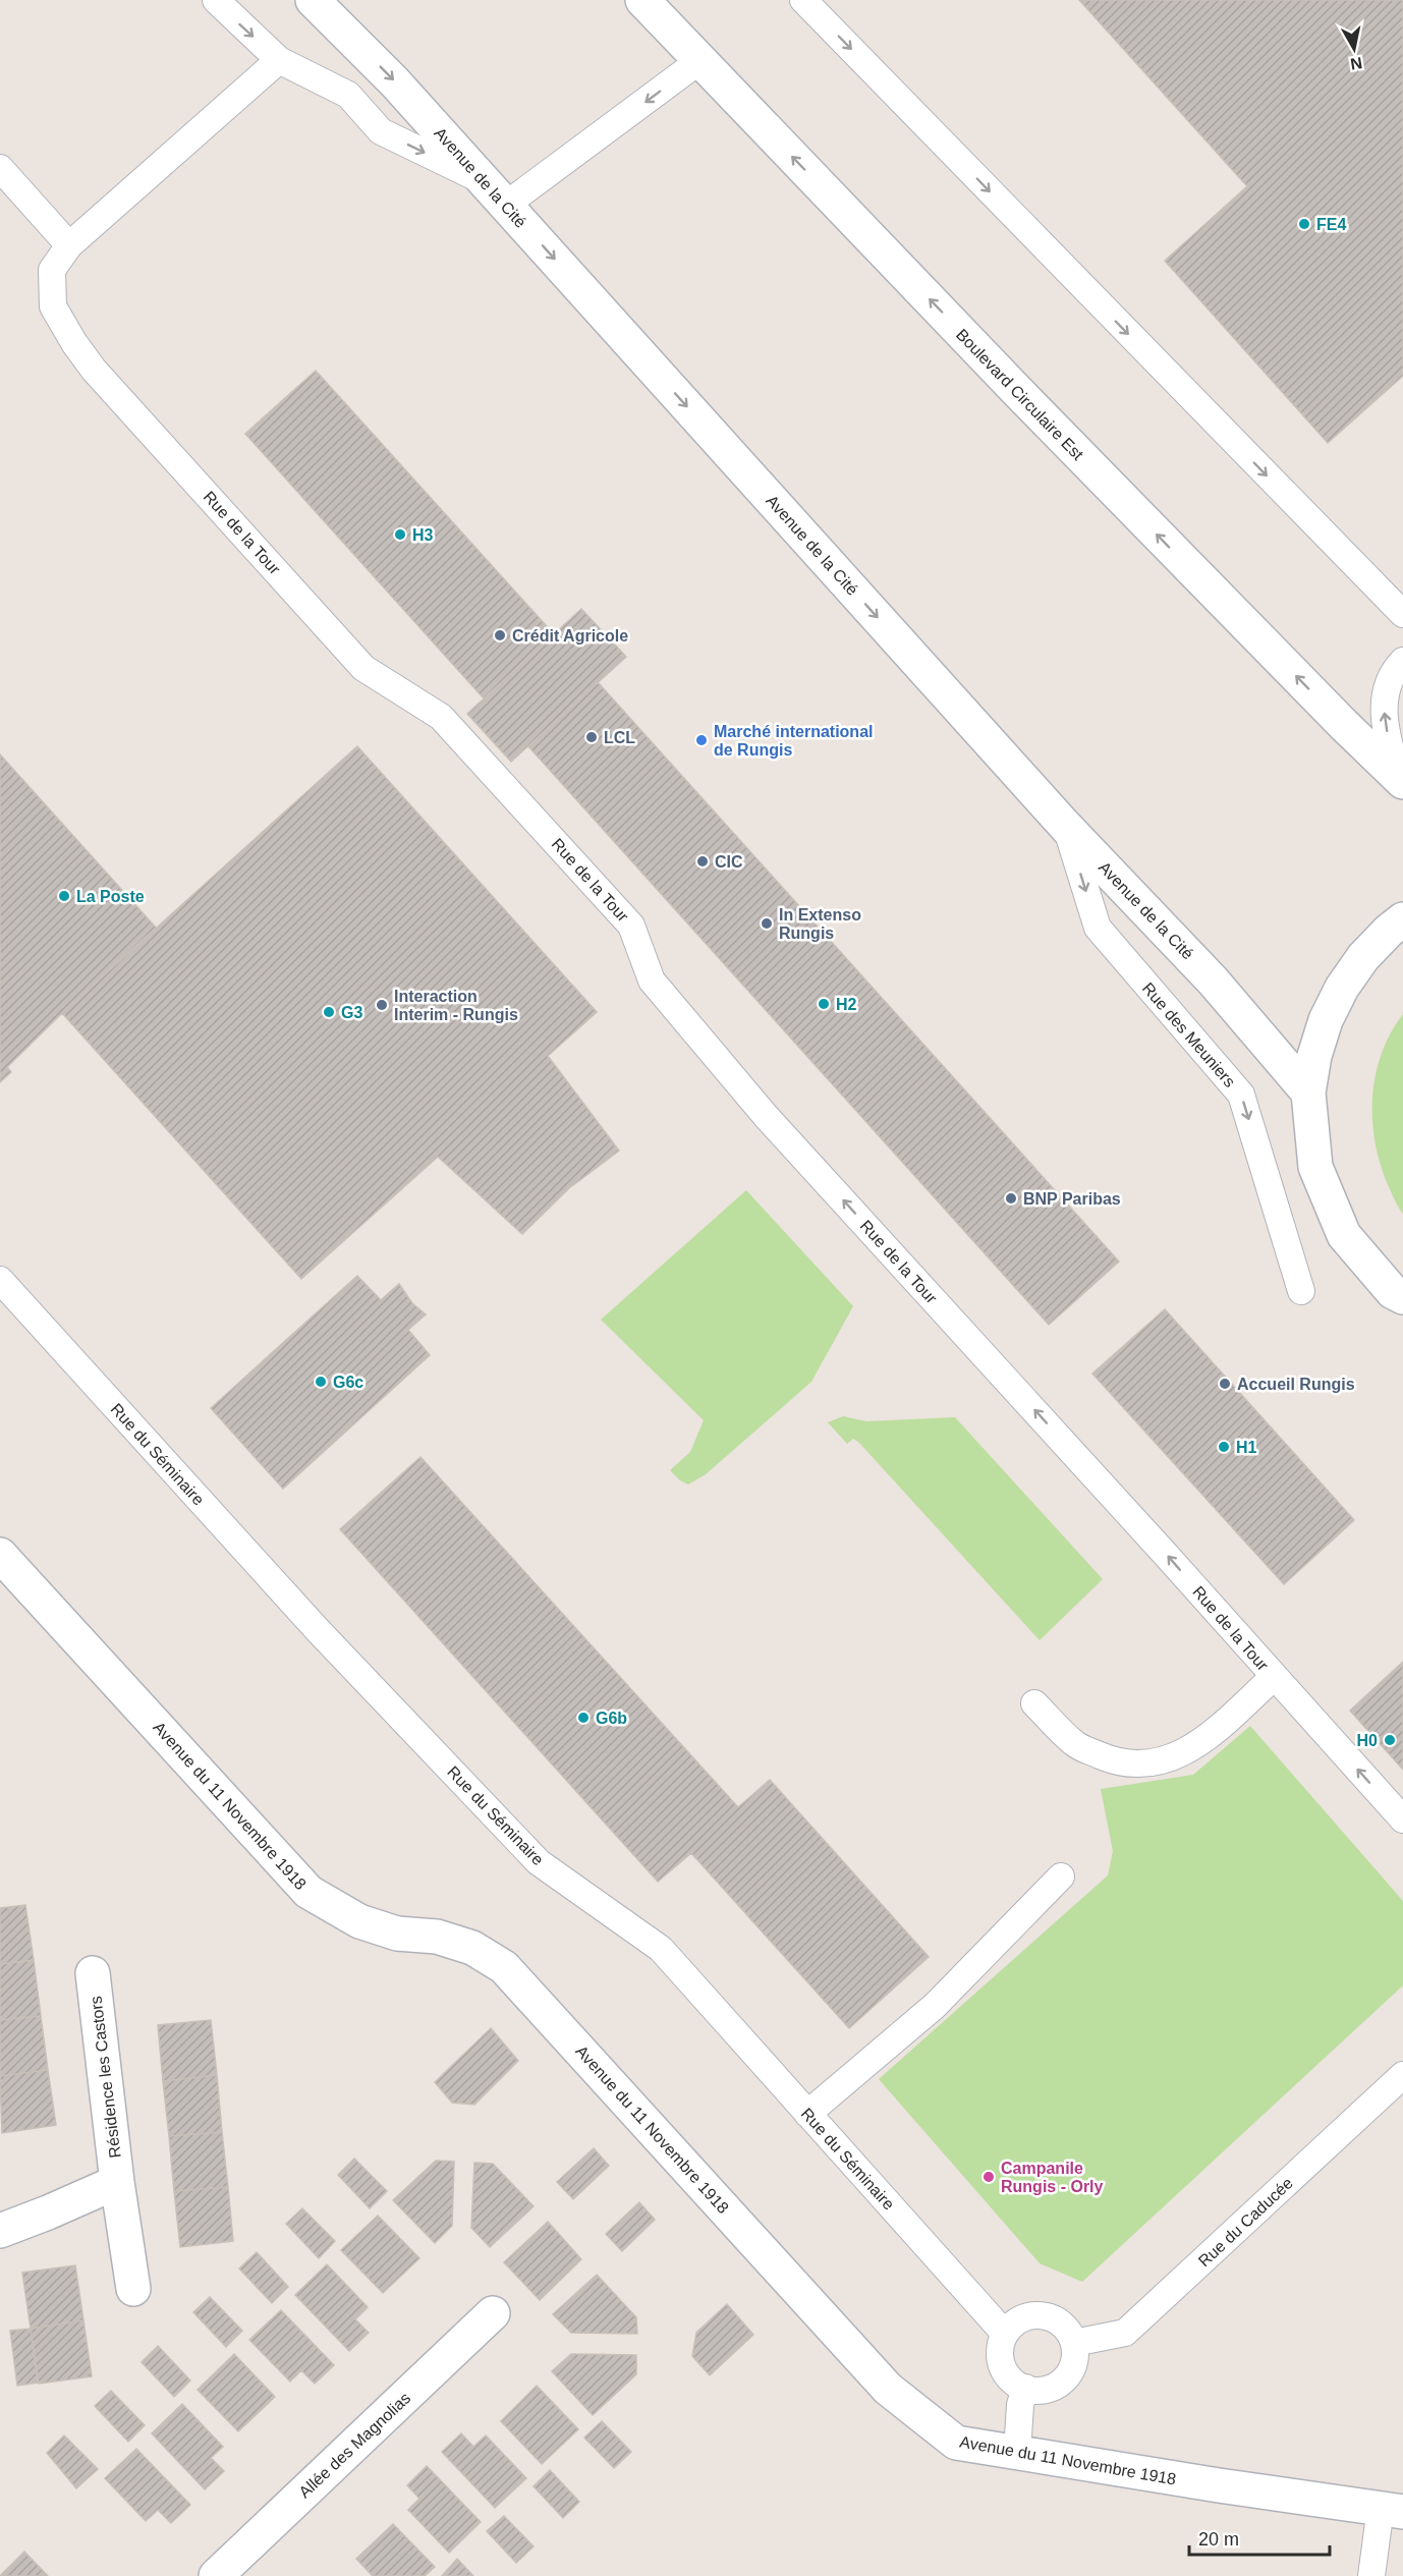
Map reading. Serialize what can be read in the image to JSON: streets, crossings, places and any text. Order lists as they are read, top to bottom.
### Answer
{
  "streets": {
    "street": [
      "Avenue de la Cité",
      "Boulevard Circulaire Est",
      "Avenue du 11 Novembre 1918",
      "Résidence les Castors",
      "Allée des Magnolias"
    ],
    "lane": [
      "Rue de la Tour",
      "Rue des Meuniers",
      "Rue du Séminaire",
      "Rue du Caducée"
    ]
  },
  "crossings": [
    ["Avenue de la Cité", "Rue des Meuniers"],
    ["Rue du Séminaire", "Rue du Caducée"]
  ],
  "one_way": [
    "Avenue de la Cité",
    "Boulevard Circulaire Est",
    "Rue de la Tour",
    "Rue des Meuniers"
  ],
  "places": [
    "FE4",
    "H3",
    "Crédit Agricole",
    "LCL",
    "Marché international de Rungis",
    "CIC",
    "La Poste",
    "In Extenso Rungis",
    "H2",
    "Interaction Interim - Rungis",
    "G3",
    "BNP Paribas",
    "G6c",
    "Accueil Rungis",
    "H1",
    "G6b",
    "H0",
    "Campanile Rungis - Orly"
  ],
  "scale_bar": "20 m",
  "north": "bottom"
}
